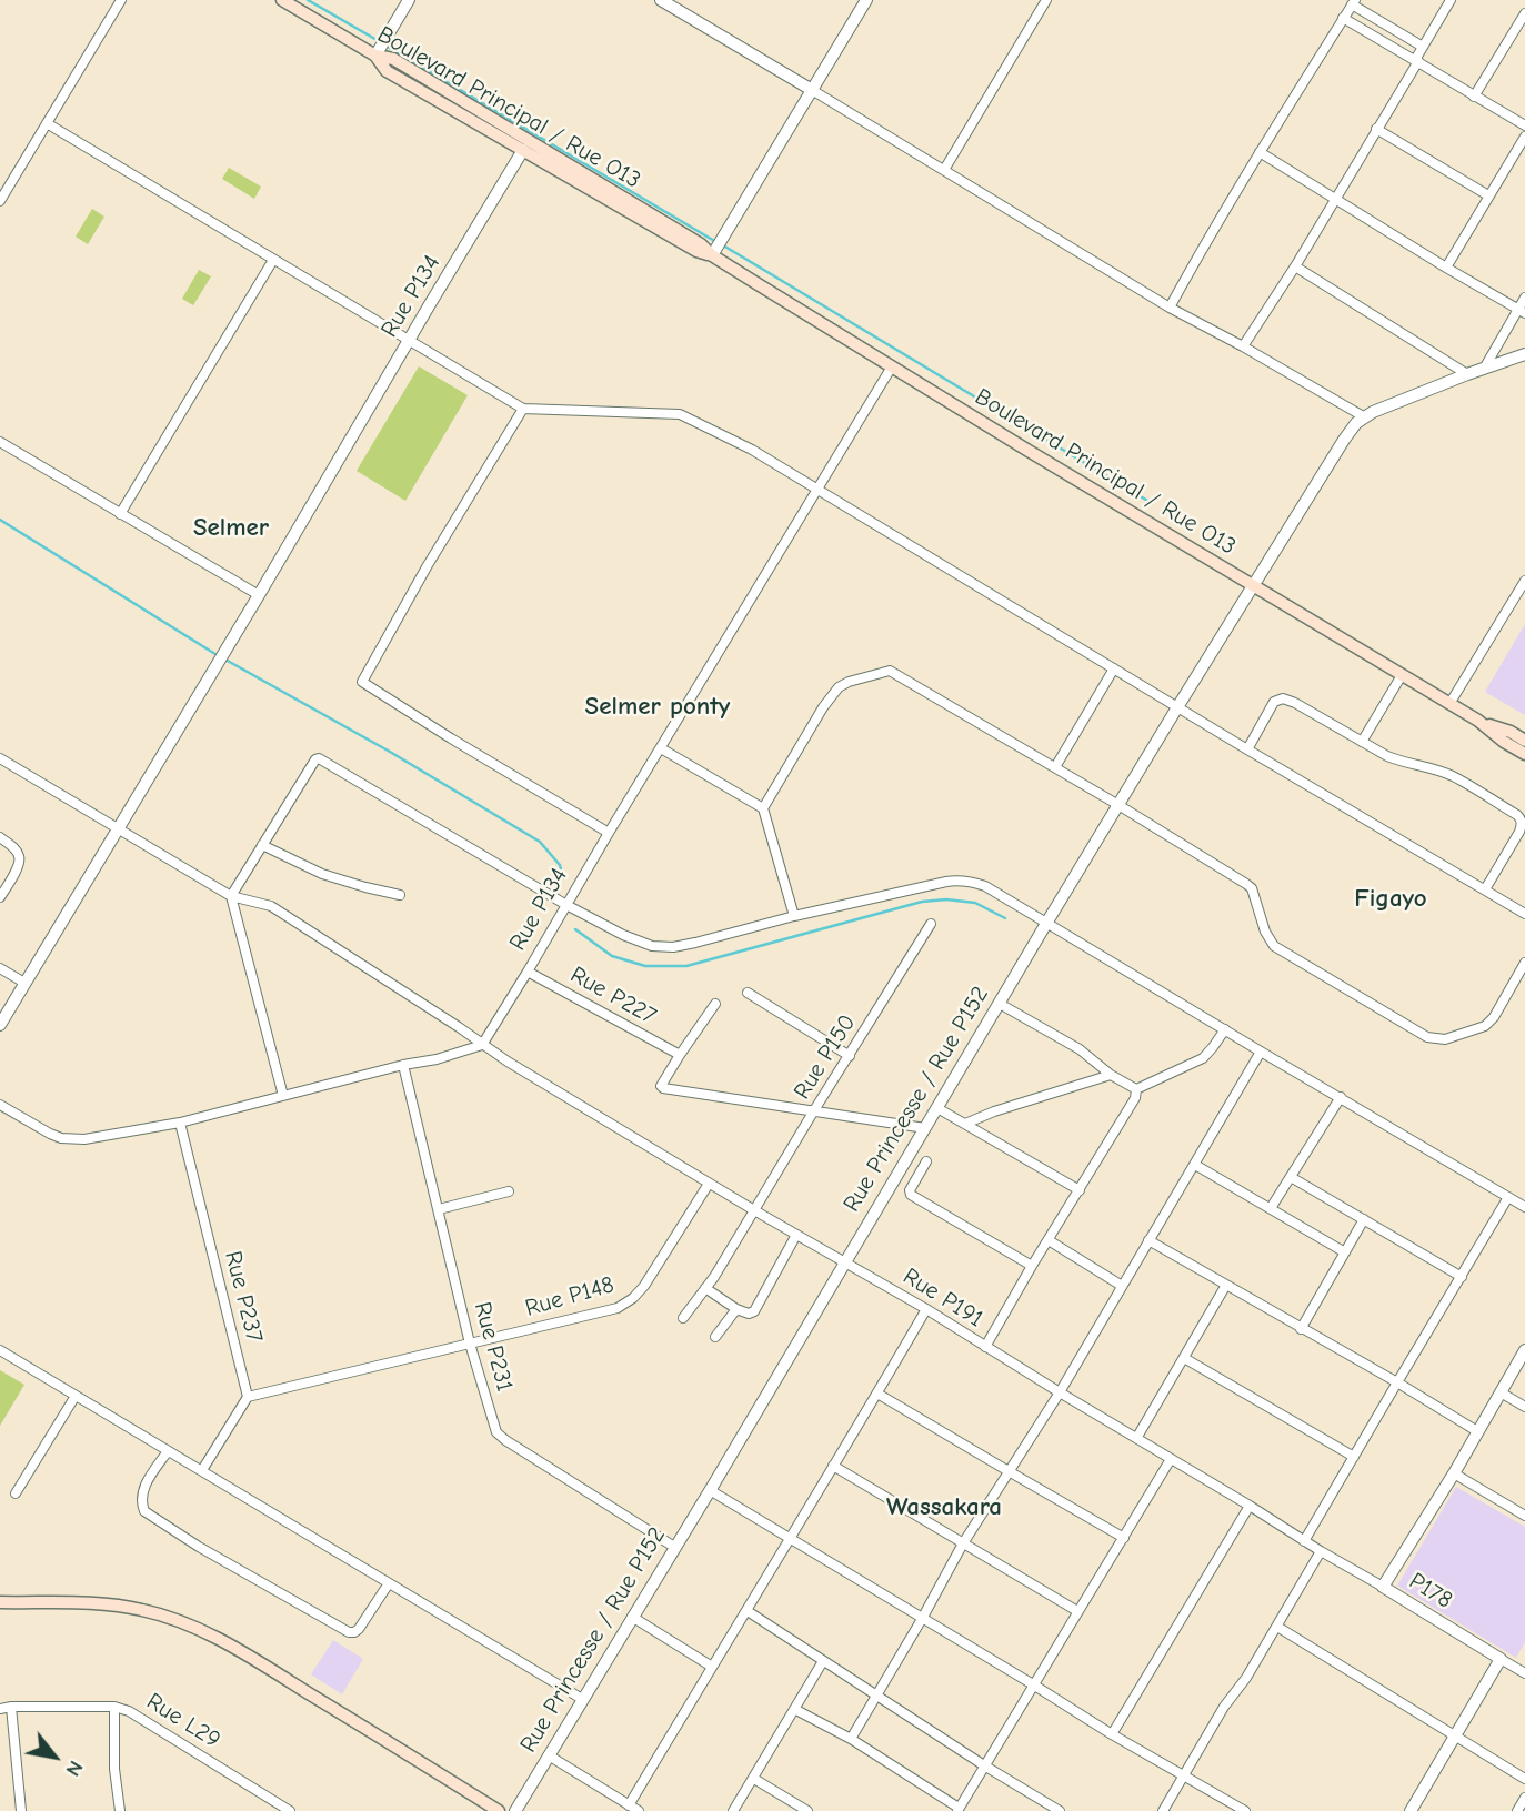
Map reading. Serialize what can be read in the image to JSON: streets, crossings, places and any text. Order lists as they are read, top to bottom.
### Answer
{
  "streets": {
    "main road": ["Boulevard Principal / Rue O13"],
    "street": [
      "Rue P134",
      "Rue P227",
      "Rue P150",
      "Rue Princesse / Rue P152",
      "Rue P237",
      "Rue P148",
      "Rue P191",
      "Rue P231",
      "P178",
      "Rue L29"
    ]
  },
  "crossings": [
    ["Boulevard Principal / Rue O13", "Rue P134"],
    ["Boulevard Principal / Rue O13", "Rue Princesse / Rue P152"],
    ["Rue P134", "Rue P227"],
    ["Rue P134", "Rue P191"],
    ["Rue P150", "Rue P191"],
    ["Rue Princesse / Rue P152", "Rue P191"],
    ["Rue Princesse / Rue P152", "Rue P231"],
    ["Rue P237", "Rue P148"],
    ["Rue P148", "Rue P191"],
    ["Rue P148", "Rue P231"],
    ["Rue P191", "P178"]
  ],
  "districts": [
    "Selmer",
    "Selmer ponty",
    "Figayo",
    "Wassakara"
  ],
  "north": "bottom right"
}
